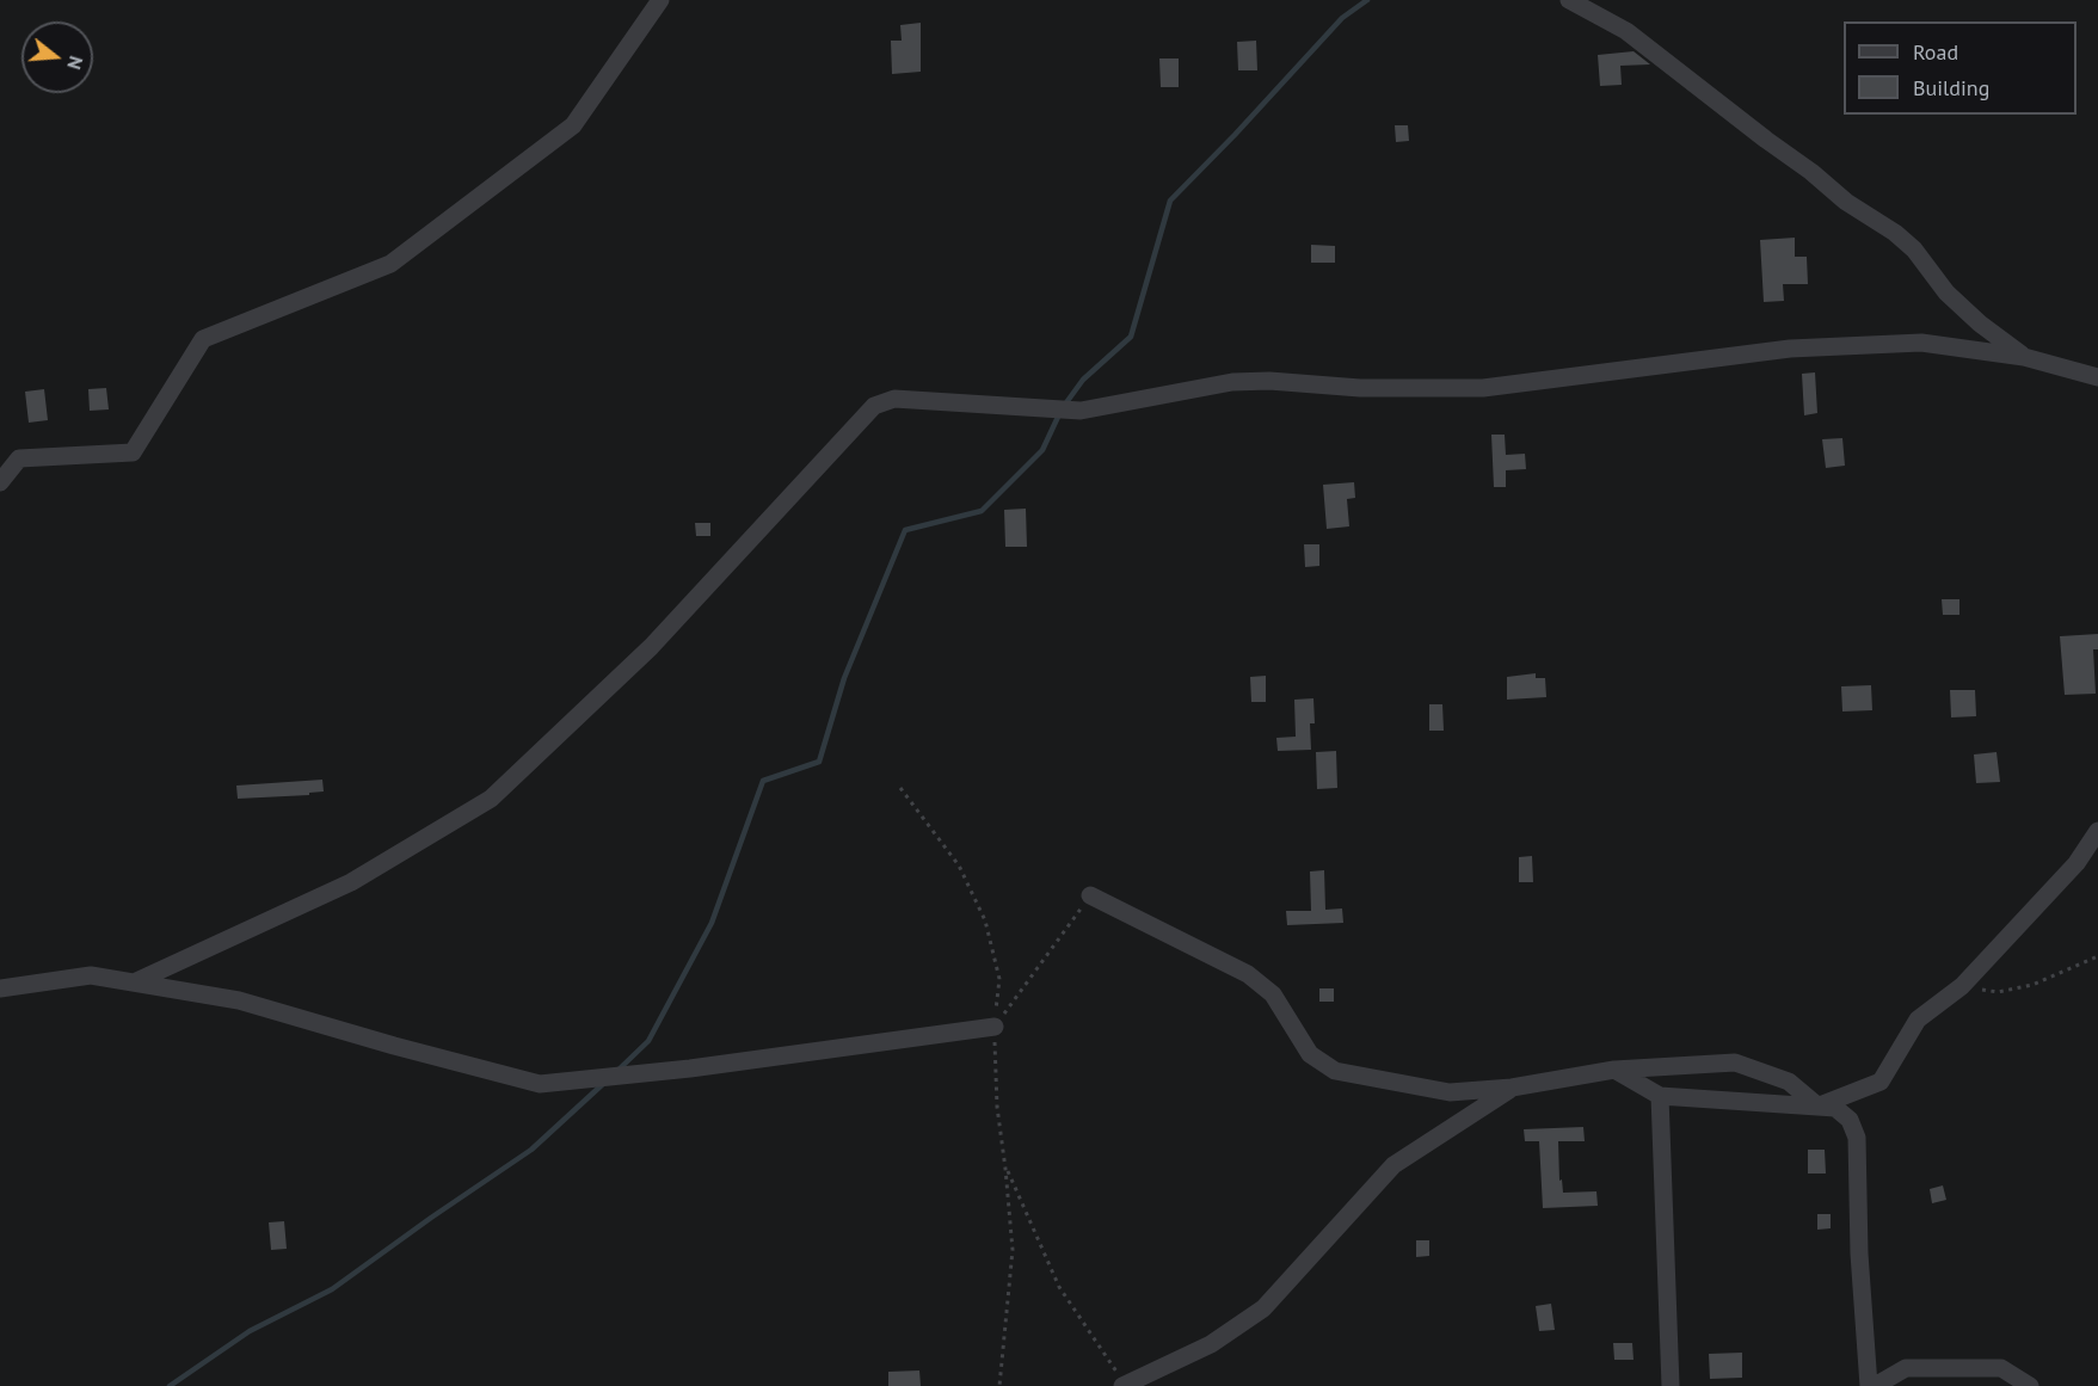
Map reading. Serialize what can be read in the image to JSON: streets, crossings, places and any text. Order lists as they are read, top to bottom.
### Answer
{
  "legend": ["Road", "Building"],
  "north": "right"
}
